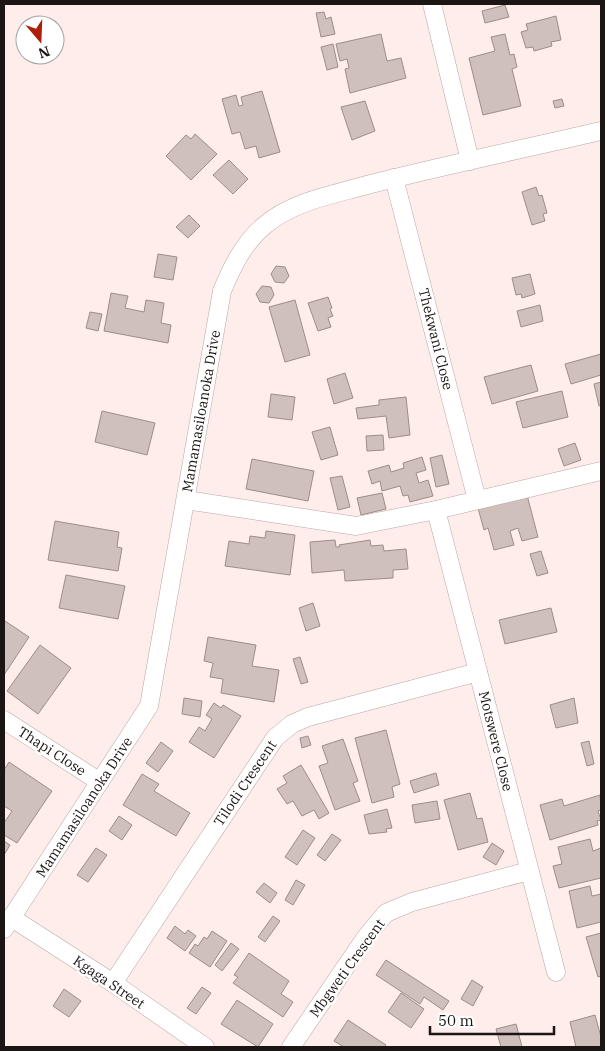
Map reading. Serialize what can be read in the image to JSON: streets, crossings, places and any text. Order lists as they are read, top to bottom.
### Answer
{
  "streets": {
    "street": [
      "Thekwani Close",
      "Mamamasiloanoka Drive",
      "Motswere Close",
      "Thapi Close",
      "Tilodi Crescent",
      "Mbgweti Crescent",
      "Kgaga Street"
    ]
  },
  "crossings": [
    ["Thekwani Close", "Mamamasiloanoka Drive"],
    ["Mamamasiloanoka Drive", "Thapi Close"],
    ["Mamamasiloanoka Drive", "Kgaga Street"],
    ["Motswere Close", "Tilodi Crescent"],
    ["Motswere Close", "Mbgweti Crescent"],
    ["Tilodi Crescent", "Kgaga Street"]
  ],
  "scale_bar": "50 m",
  "north": "bottom"
}
